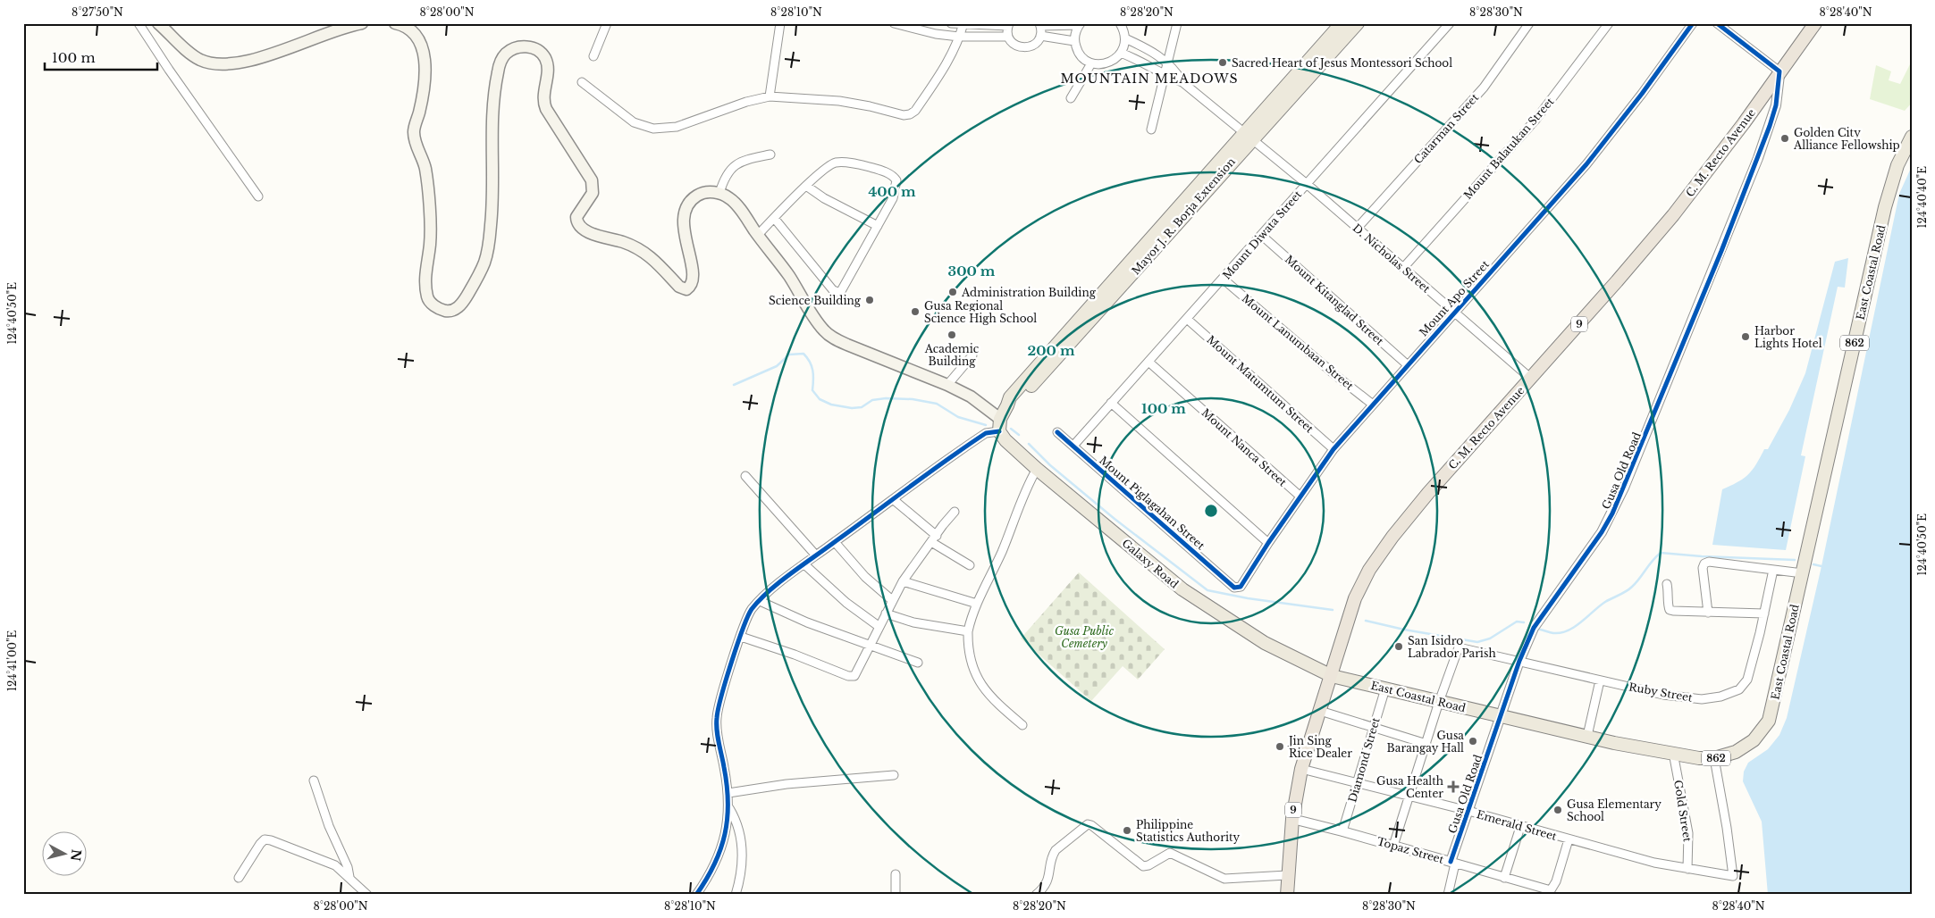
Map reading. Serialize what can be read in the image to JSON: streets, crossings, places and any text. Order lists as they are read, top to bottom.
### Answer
{
  "streets": {
    "highway": ["C. M. Recto Avenue", "9"],
    "main road": [
      "Mayor J. R. Borja Extension",
      "East Coastal Road",
      "862",
      "Galaxy Road"
    ],
    "street": [
      "Catarman Street",
      "Mount Balatukan Street",
      "Mount Diwata Street",
      "D. Nicholas Street",
      "Mount Apo Street",
      "Mount Kitanglad Street",
      "Mount Lanumbaan Street",
      "Mount Matumtum Street",
      "Mount Nanca Street",
      "Gusa Old Road",
      "Mount Piglagahan Street",
      "Ruby Street",
      "Diamond Street",
      "Gold Street",
      "Emerald Street",
      "Topaz Street"
    ]
  },
  "crossings": [
    ["Catarman Street", "D. Nicholas Street"],
    ["Mount Balatukan Street", "D. Nicholas Street"],
    ["C. M. Recto Avenue", "D. Nicholas Street"],
    ["C. M. Recto Avenue", "East Coastal Road"],
    ["C. M. Recto Avenue", "Gusa Old Road"],
    ["C. M. Recto Avenue", "Galaxy Road"],
    ["C. M. Recto Avenue", "Emerald Street"],
    ["C. M. Recto Avenue", "Topaz Street"],
    ["Mayor J. R. Borja Extension", "D. Nicholas Street"],
    ["Mayor J. R. Borja Extension", "Galaxy Road"],
    ["Mount Diwata Street", "D. Nicholas Street"],
    ["Mount Diwata Street", "Mount Kitanglad Street"],
    ["Mount Diwata Street", "Mount Lanumbaan Street"],
    ["Mount Diwata Street", "Mount Matumtum Street"],
    ["Mount Diwata Street", "Mount Nanca Street"],
    ["Mount Diwata Street", "Mount Piglagahan Street"],
    ["D. Nicholas Street", "Mount Apo Street"],
    ["East Coastal Road", "Gusa Old Road"],
    ["East Coastal Road", "Galaxy Road"],
    ["East Coastal Road", "Ruby Street"],
    ["East Coastal Road", "Diamond Street"],
    ["East Coastal Road", "Gold Street"],
    ["East Coastal Road", "Emerald Street"],
    ["Mount Apo Street", "Mount Kitanglad Street"],
    ["Mount Apo Street", "Mount Lanumbaan Street"],
    ["Mount Apo Street", "Mount Matumtum Street"],
    ["Mount Apo Street", "Mount Nanca Street"],
    ["Mount Apo Street", "Mount Piglagahan Street"],
    ["Gusa Old Road", "Ruby Street"],
    ["Gusa Old Road", "Emerald Street"],
    ["Gusa Old Road", "Topaz Street"],
    ["Diamond Street", "Emerald Street"],
    ["Diamond Street", "Topaz Street"],
    ["Gold Street", "Emerald Street"],
    ["Emerald Street", "Topaz Street"]
  ],
  "districts": ["MOUNTAIN MEADOWS"],
  "parks": ["Gusa Public Cemetery"],
  "places": {
    "other": [
      "Sacred Heart of Jesus Montessori School",
      "Golden City Alliance Fellowship",
      "Administration Building",
      "Science Building",
      "Gusa Regional Science High School",
      "Academic Building",
      "Harbor Lights Hotel",
      "San Isidro Labrador Parish",
      "Gusa Barangay Hall",
      "Jin Sing Rice Dealer",
      "Gusa Elementary School",
      "Philippine Statistics Authority"
    ],
    "health": ["Gusa Health Center"]
  },
  "scale_bar": "100 m",
  "north": "right",
  "coordinates": [
    "8°27'50\"N",
    "8°28'00\"N",
    "8°28'10\"N",
    "8°28'20\"N",
    "8°28'30\"N",
    "8°28'40\"N",
    "124°40'40\"E",
    "124°40'50\"E",
    "124°41'00\"E"
  ],
  "rings": [
    "400 m",
    "300 m",
    "200 m",
    "100 m"
  ]
}
